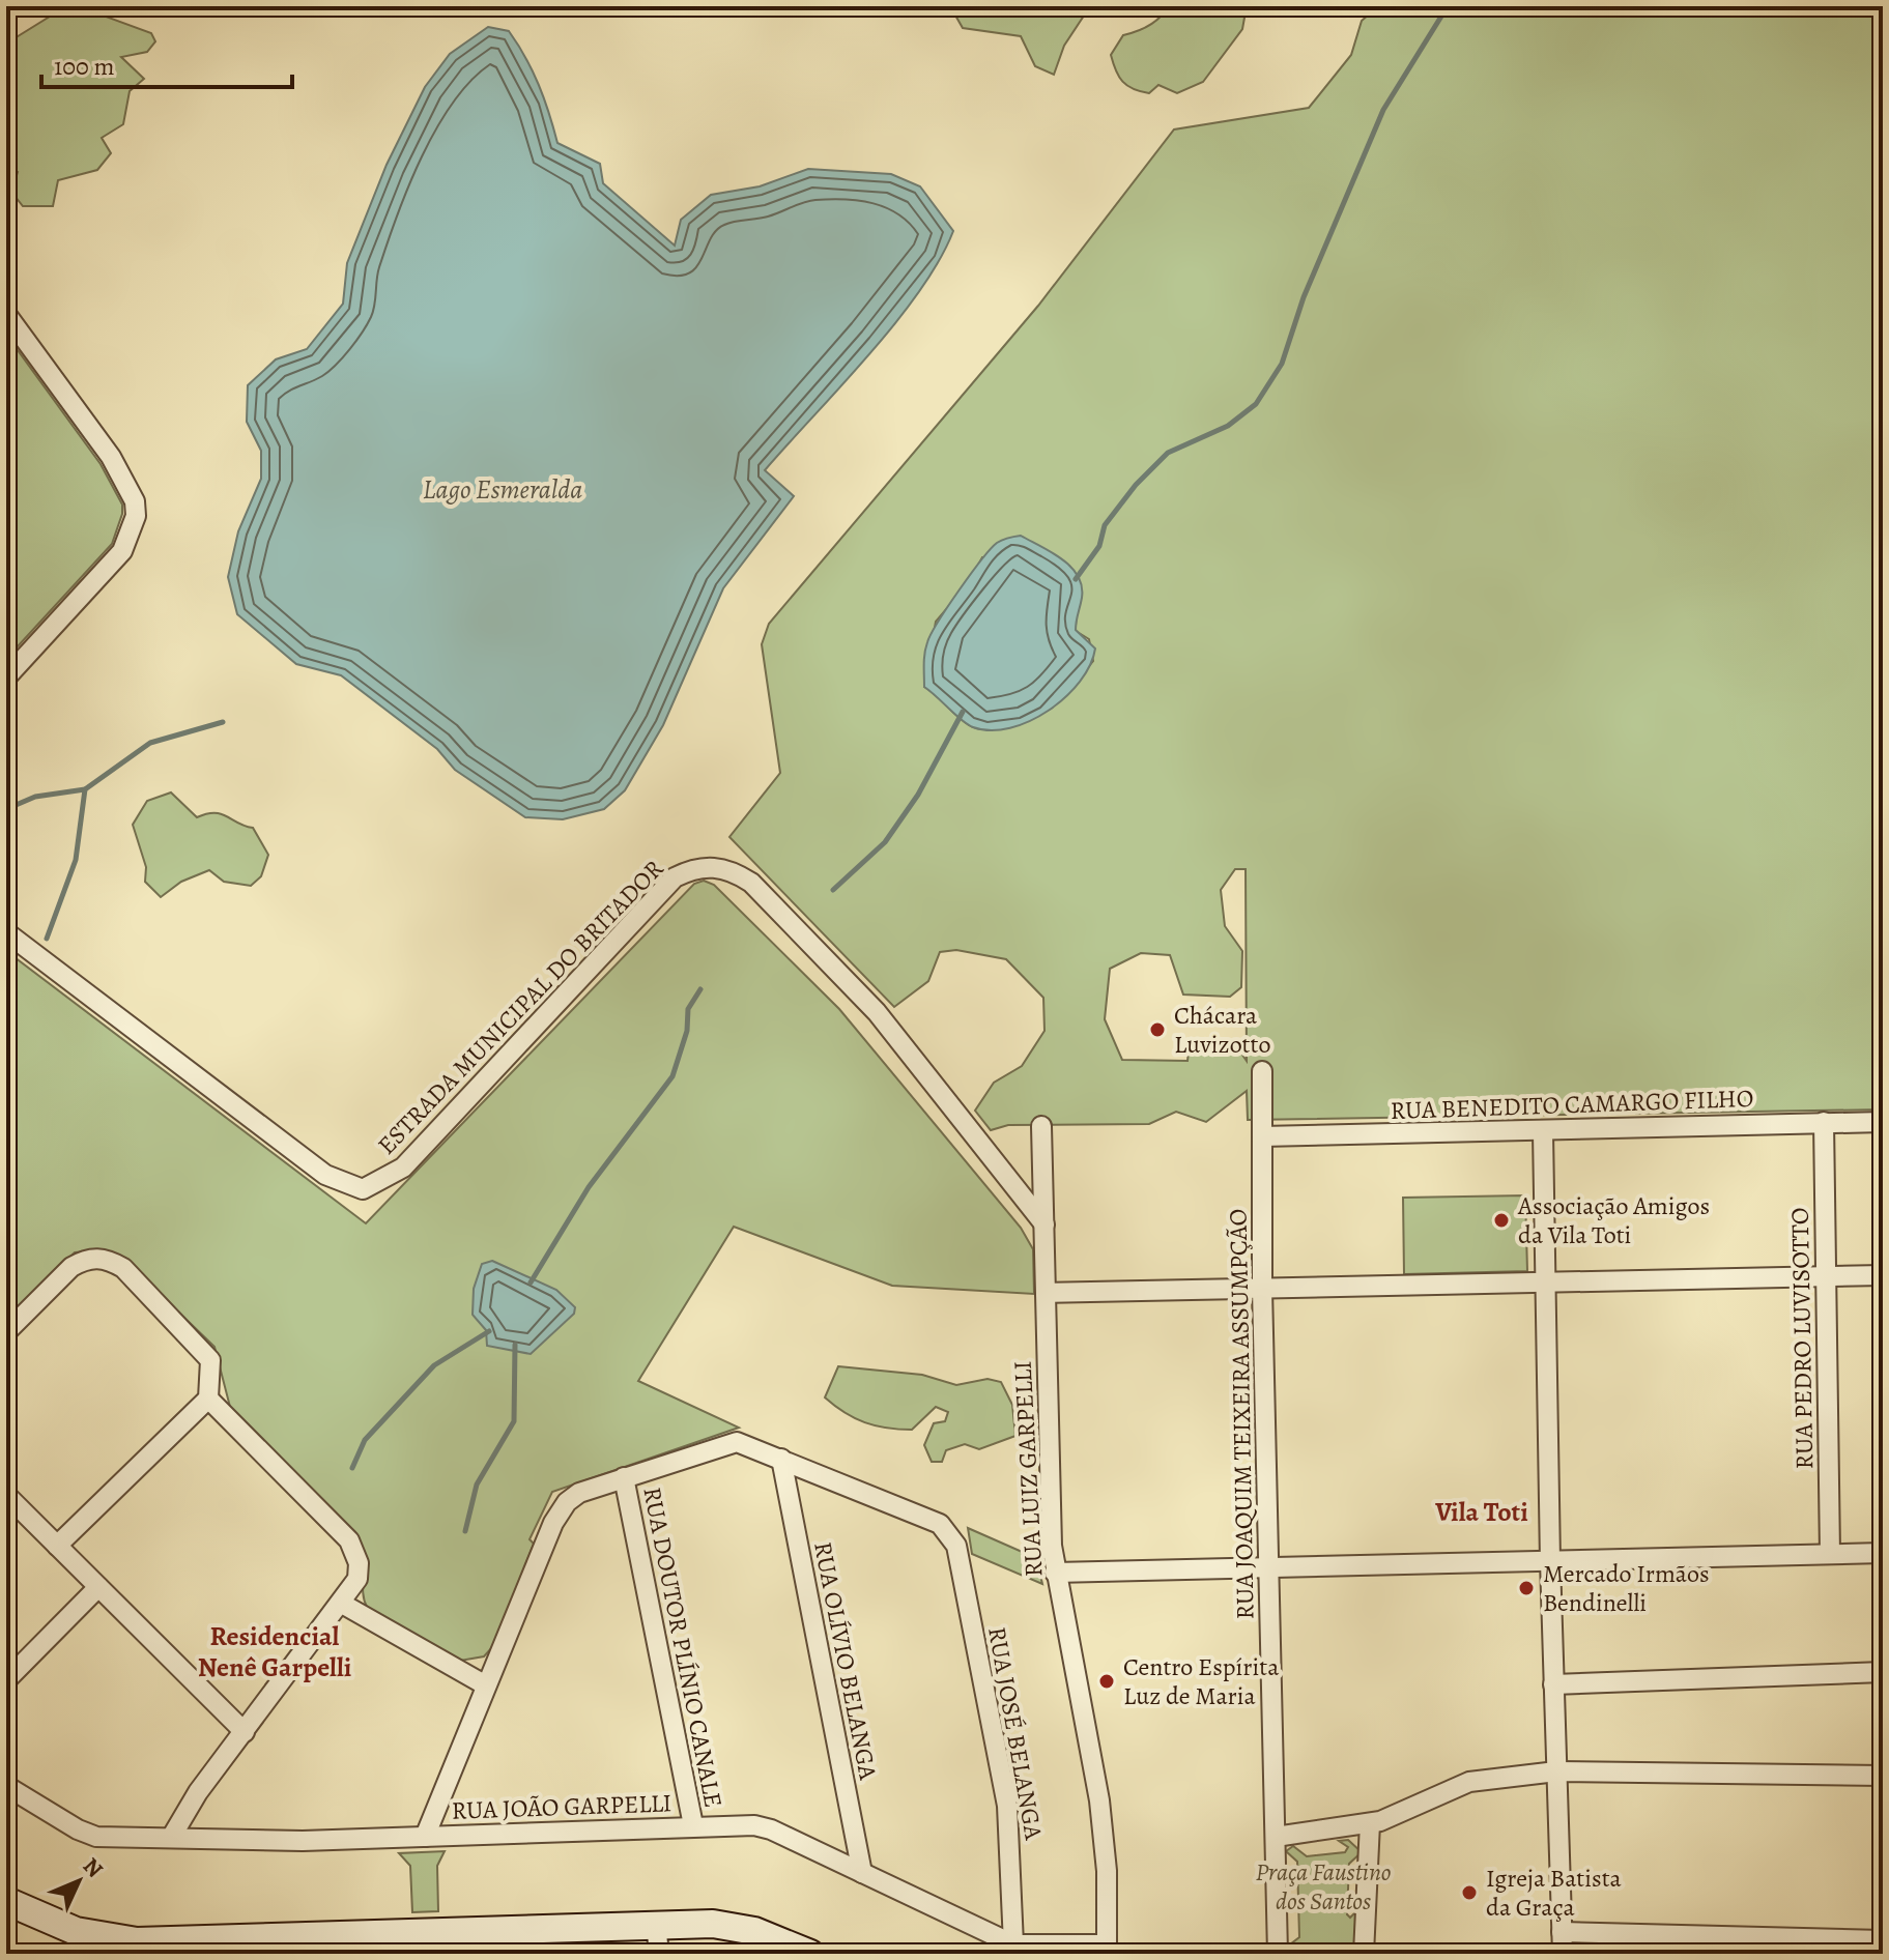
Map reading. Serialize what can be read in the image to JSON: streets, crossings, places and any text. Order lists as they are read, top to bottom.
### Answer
{
  "streets": {
    "street": [
      "ESTRADA MUNICIPAL DO BRITADOR",
      "RUA BENEDITO CAMARGO FILHO",
      "RUA PEDRO LUVISOTTO",
      "RUA JOAQUIM TEIXEIRA ASSUMPÇÃO",
      "RUA LUIZ GARPELLI",
      "RUA DOUTOR PLÍNIO CANALE",
      "RUA OLÍVIO BELANGA",
      "RUA JOSÉ BELANGA",
      "RUA JOÃO GARPELLI"
    ]
  },
  "crossings": [
    ["ESTRADA MUNICIPAL DO BRITADOR", "RUA LUIZ GARPELLI"],
    ["RUA BENEDITO CAMARGO FILHO", "RUA PEDRO LUVISOTTO"],
    ["RUA BENEDITO CAMARGO FILHO", "RUA JOAQUIM TEIXEIRA ASSUMPÇÃO"],
    ["RUA LUIZ GARPELLI", "RUA JOÃO GARPELLI"],
    ["RUA DOUTOR PLÍNIO CANALE", "RUA JOÃO GARPELLI"],
    ["RUA OLÍVIO BELANGA", "RUA JOSÉ BELANGA"],
    ["RUA OLÍVIO BELANGA", "RUA JOÃO GARPELLI"],
    ["RUA JOSÉ BELANGA", "RUA JOÃO GARPELLI"]
  ],
  "districts": ["Vila Toti", "Residencial Nenê Garpelli"],
  "water": ["Lago Esmeralda"],
  "parks": ["Praça Faustino dos Santos"],
  "places": [
    "Chácara Luvizotto",
    "Associação Amigos da Vila Toti",
    "Mercado Irmãos Bendinelli",
    "Centro Espírita Luz de Maria",
    "Igreja Batista da Graça"
  ],
  "scale_bar": "100 m",
  "north": "top right"
}
